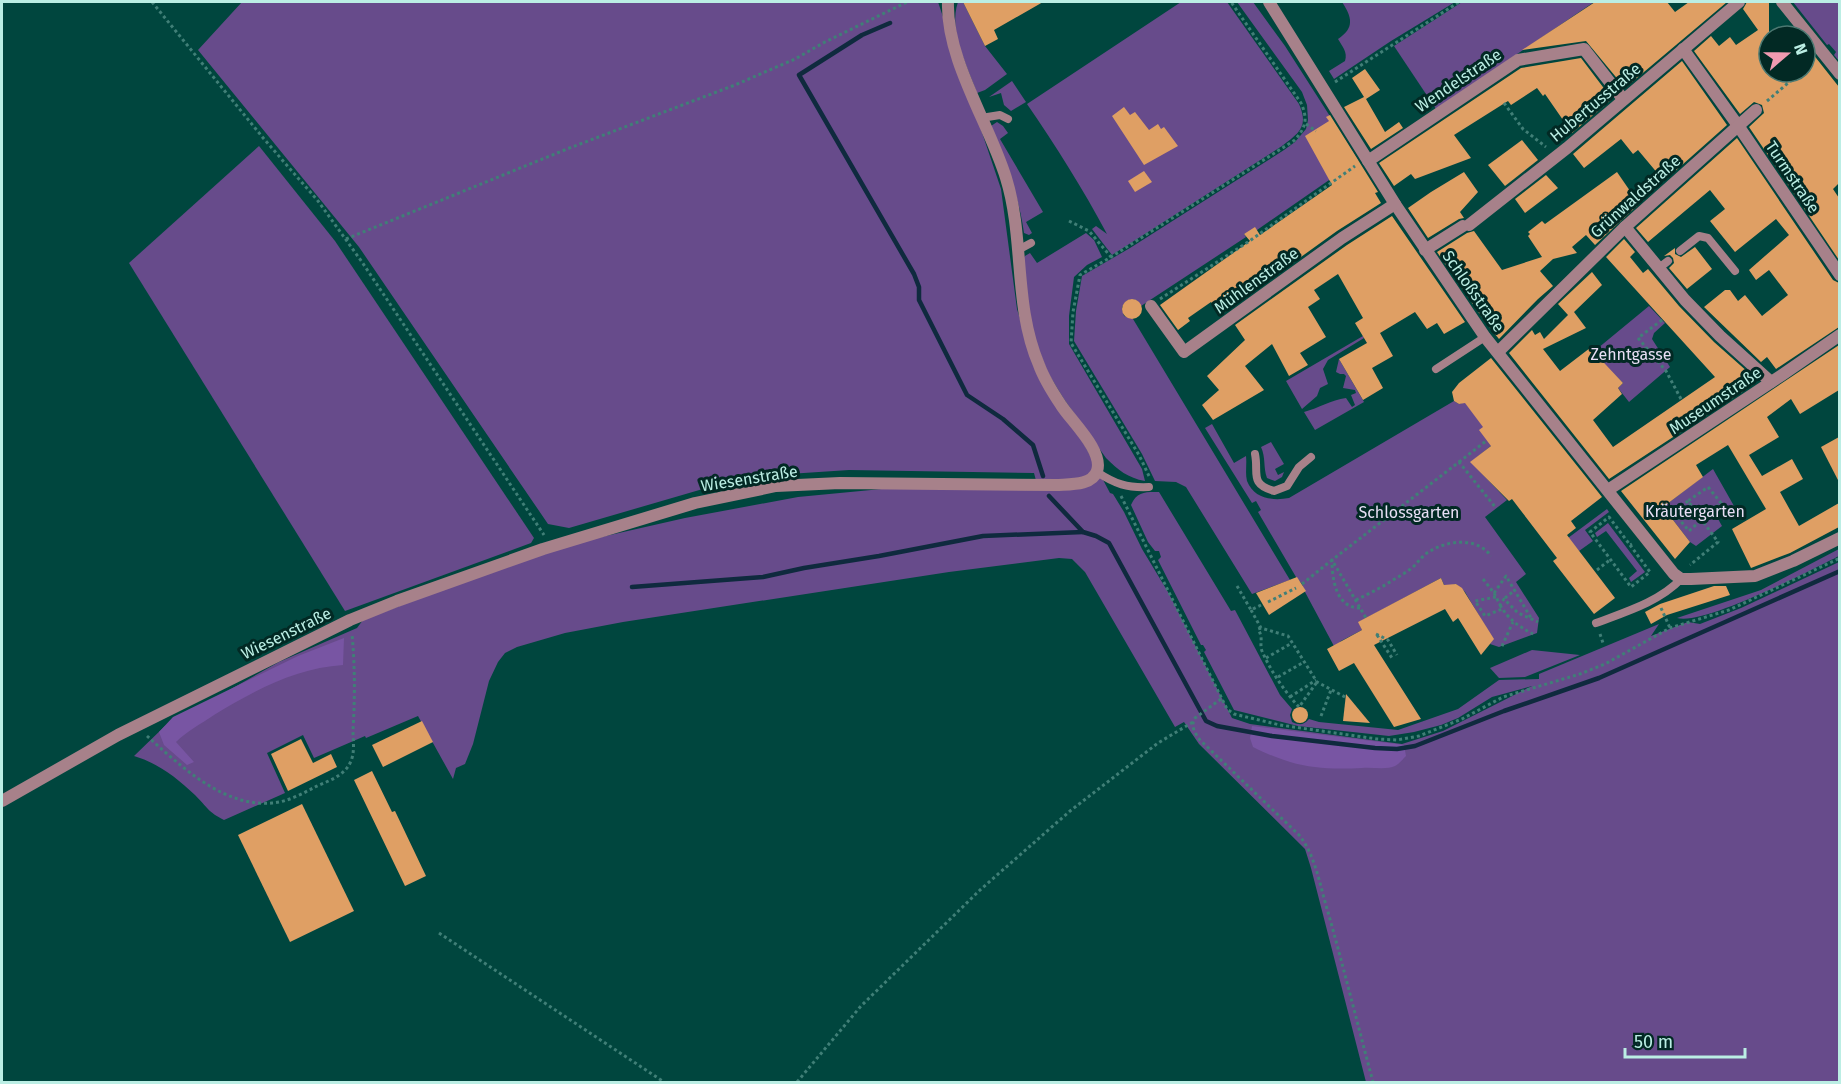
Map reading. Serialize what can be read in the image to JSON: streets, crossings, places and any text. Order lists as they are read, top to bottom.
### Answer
{
  "streets": {
    "street": [
      "Wendelstraße",
      "Hubertusstraße",
      "Turmstraße",
      "Grünwaldstraße",
      "Mühlenstraße",
      "Schloßstraße",
      "Museumstraße",
      "Wiesenstraße"
    ]
  },
  "crossings": [
    ["Wendelstraße", "Hubertusstraße"],
    ["Wendelstraße", "Schloßstraße"],
    ["Hubertusstraße", "Turmstraße"],
    ["Hubertusstraße", "Schloßstraße"],
    ["Turmstraße", "Grünwaldstraße"],
    ["Grünwaldstraße", "Schloßstraße"],
    ["Mühlenstraße", "Schloßstraße"],
    ["Schloßstraße", "Museumstraße"]
  ],
  "parks": ["Zehntgasse", "Kräutergarten", "Schlossgarten"],
  "scale_bar": "50 m",
  "north": "right"
}
